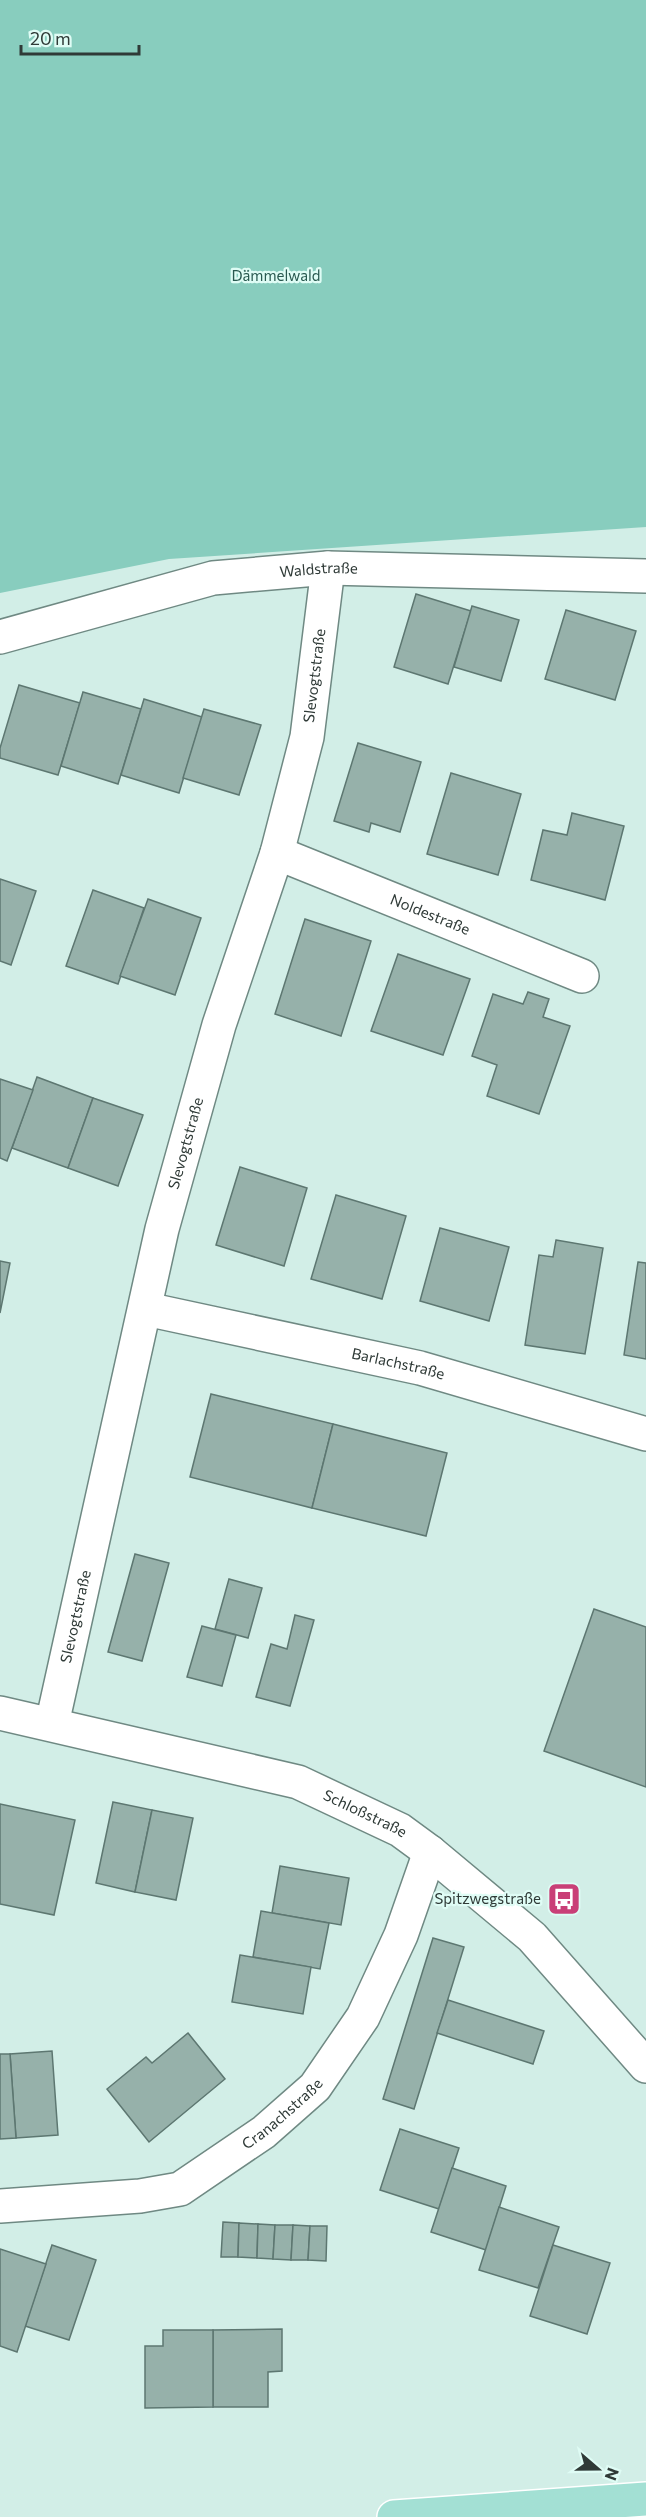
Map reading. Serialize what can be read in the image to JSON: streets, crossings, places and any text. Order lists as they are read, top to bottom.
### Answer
{
  "streets": {
    "street": [
      "Waldstraße",
      "Slevogtstraße",
      "Noldestraße",
      "Barlachstraße",
      "Schloßstraße",
      "Cranachstraße"
    ]
  },
  "crossings": [
    ["Waldstraße", "Slevogtstraße"],
    ["Slevogtstraße", "Noldestraße"],
    ["Slevogtstraße", "Barlachstraße"],
    ["Slevogtstraße", "Schloßstraße"],
    ["Schloßstraße", "Cranachstraße"]
  ],
  "parks": ["Dämmelwald"],
  "places": {
    "bus stop": ["Spitzwegstraße"]
  },
  "scale_bar": "20 m",
  "north": "right"
}
